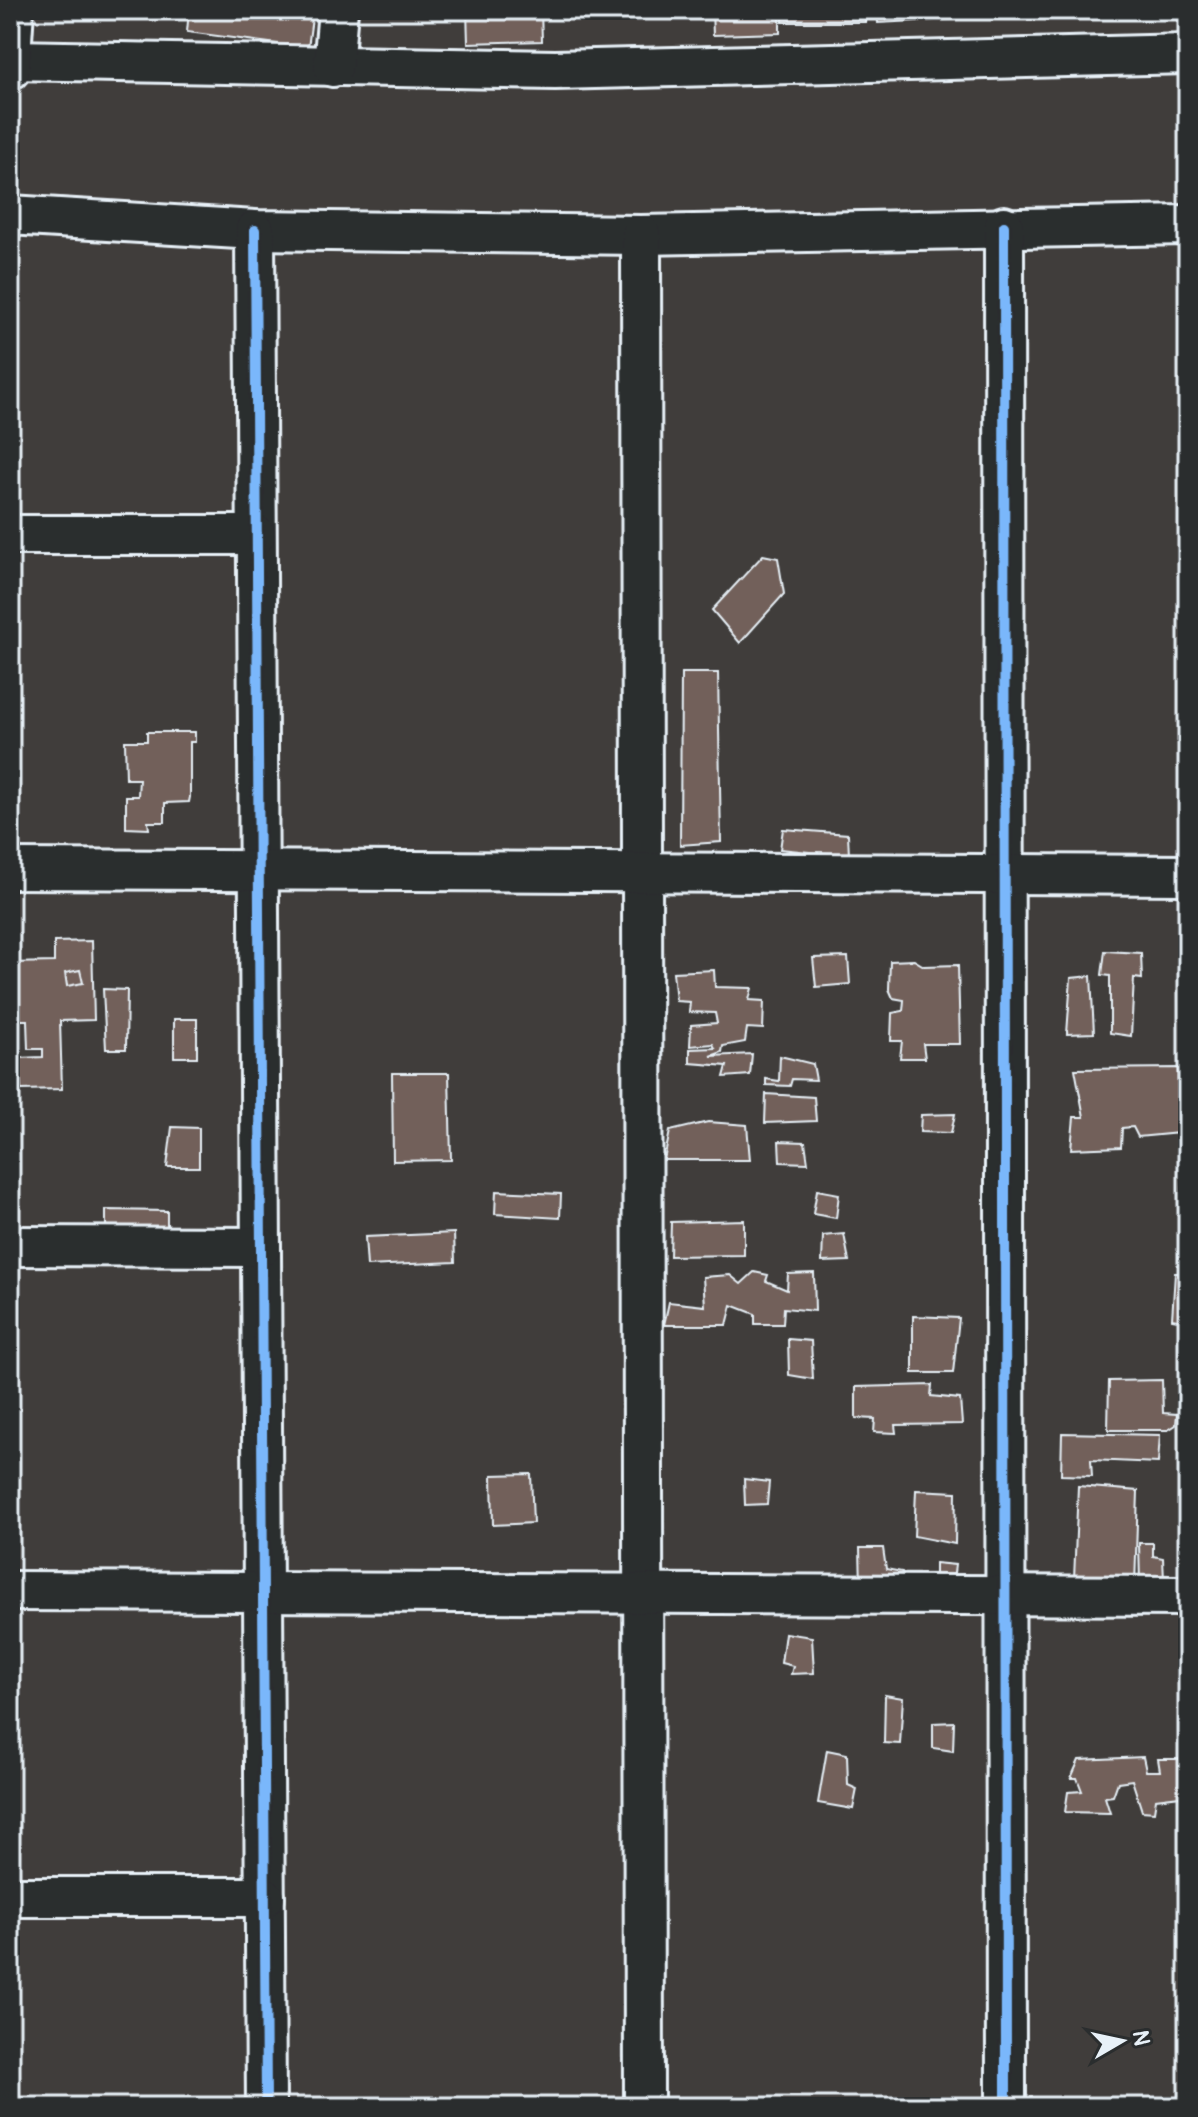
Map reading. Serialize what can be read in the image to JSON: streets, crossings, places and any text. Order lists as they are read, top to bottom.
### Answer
{
  "north": "right"
}
